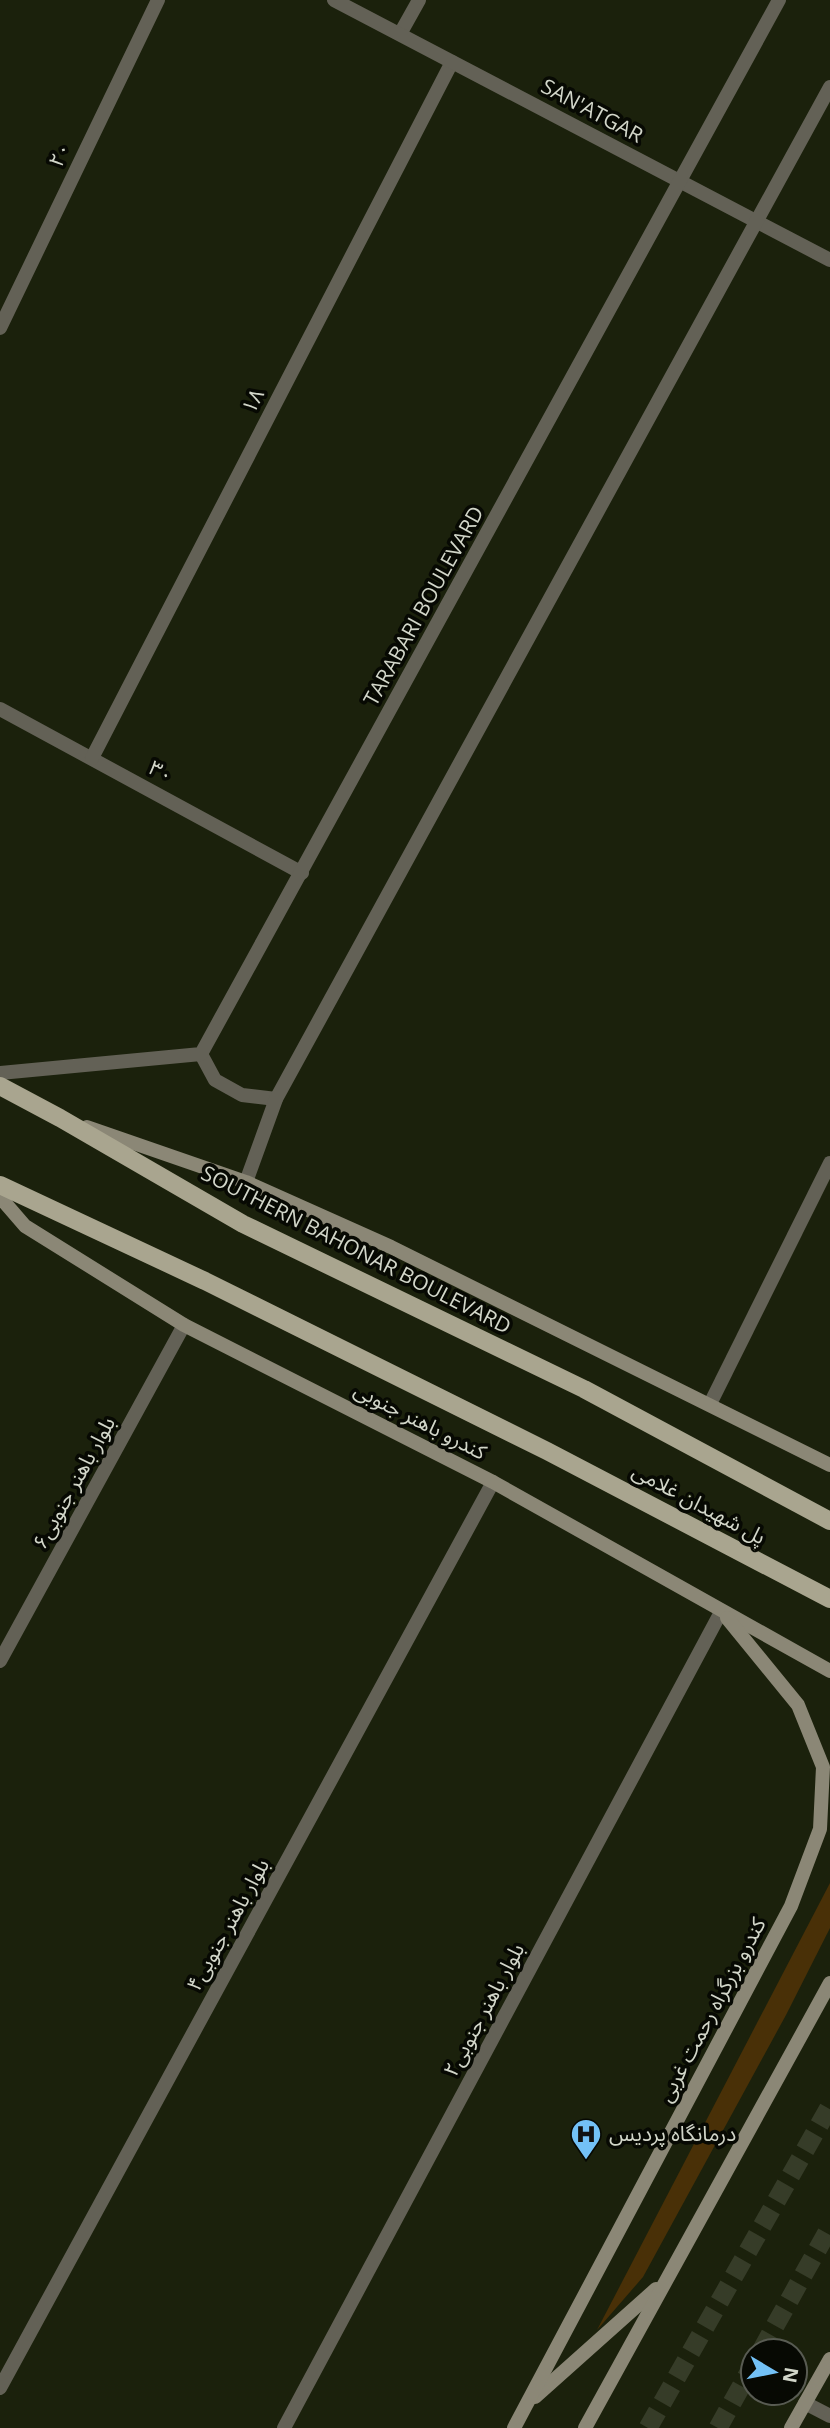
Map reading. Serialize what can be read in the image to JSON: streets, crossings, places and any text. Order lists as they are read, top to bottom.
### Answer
{
  "streets": {
    "main road": [
      "SOUTHERN BAHONAR BOULEVARD",
      "کندرو باهنر جنوبی",
      "پل شهیدان غلامی",
      "کندرو بزرگراه رحمت غربی"
    ],
    "street": [
      "SAN'ATGAR",
      "۲۰",
      "۱۸",
      "TARABARI BOULEVARD",
      "۳۰",
      "بلوار باهنر جنوبی۶",
      "بلوار باهنر جنوبی۴",
      "بلوار باهنر جنوبی۲"
    ]
  },
  "crossings": [
    ["SAN'ATGAR", "۱۸"],
    ["SAN'ATGAR", "TARABARI BOULEVARD"],
    ["۱۸", "۳۰"],
    ["TARABARI BOULEVARD", "۳۰"],
    ["کندرو باهنر جنوبی", "بلوار باهنر جنوبی۶"],
    ["کندرو باهنر جنوبی", "بلوار باهنر جنوبی۴"],
    ["کندرو باهنر جنوبی", "بلوار باهنر جنوبی۲"],
    ["کندرو باهنر جنوبی", "کندرو بزرگراه رحمت غربی"],
    ["بلوار باهنر جنوبی۲", "کندرو بزرگراه رحمت غربی"]
  ],
  "places": {
    "hospital": ["درمانگاه پردیس"]
  },
  "north": "right"
}
